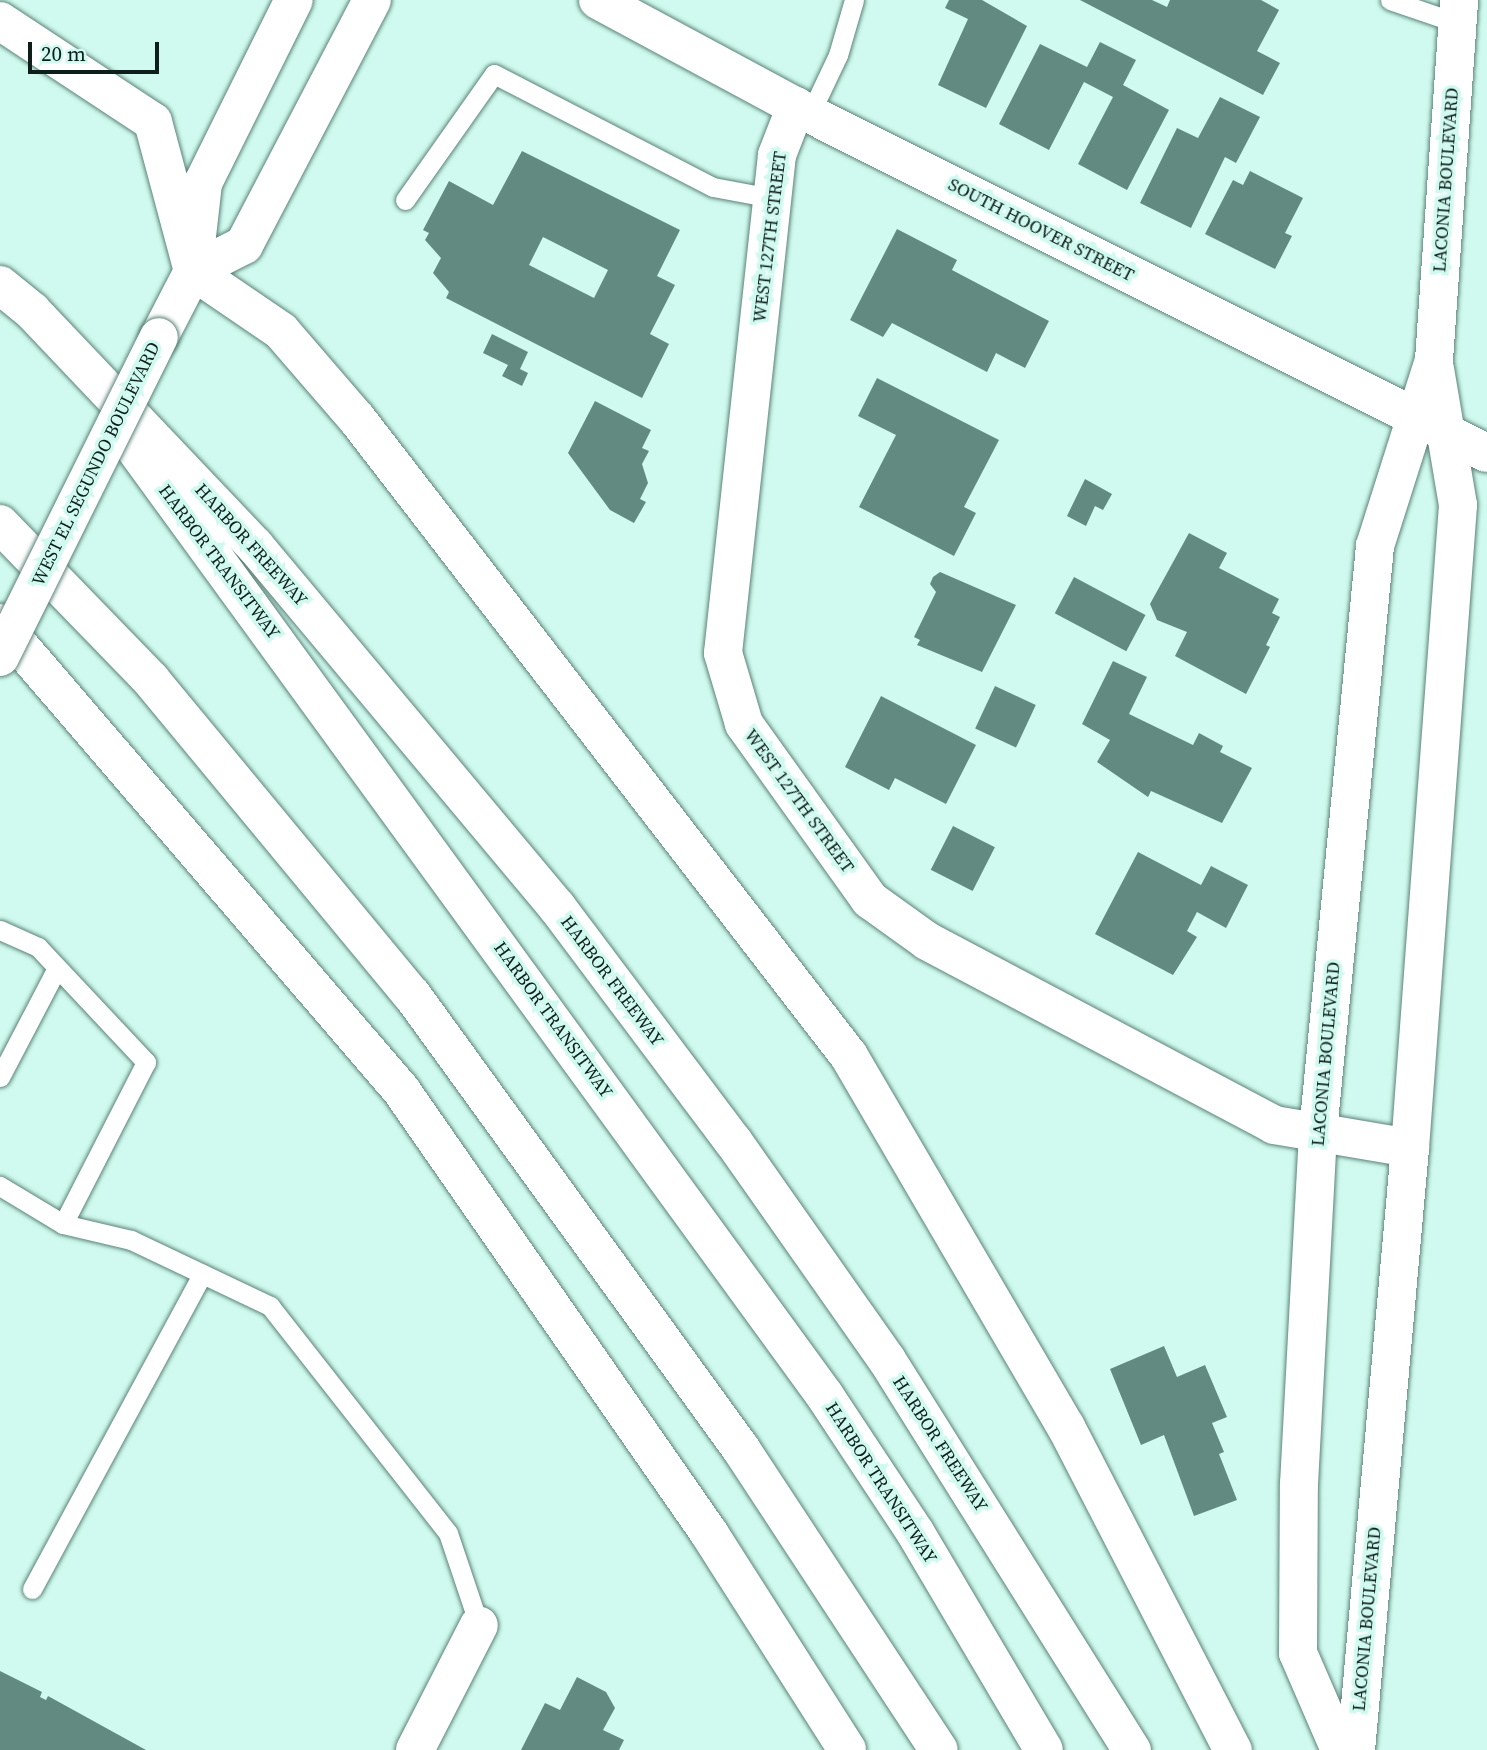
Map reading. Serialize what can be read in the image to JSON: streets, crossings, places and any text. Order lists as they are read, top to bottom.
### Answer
{
  "streets": {
    "main road": [
      "LACONIA BOULEVARD",
      "SOUTH HOOVER STREET",
      "WEST 127TH STREET",
      "WEST EL SEGUNDO BOULEVARD",
      "HARBOR FREEWAY",
      "HARBOR TRANSITWAY"
    ]
  },
  "crossings": [
    ["LACONIA BOULEVARD", "SOUTH HOOVER STREET"],
    ["LACONIA BOULEVARD", "WEST 127TH STREET"],
    ["SOUTH HOOVER STREET", "WEST 127TH STREET"],
    ["HARBOR FREEWAY", "HARBOR TRANSITWAY"]
  ],
  "scale_bar": "20 m"
}
